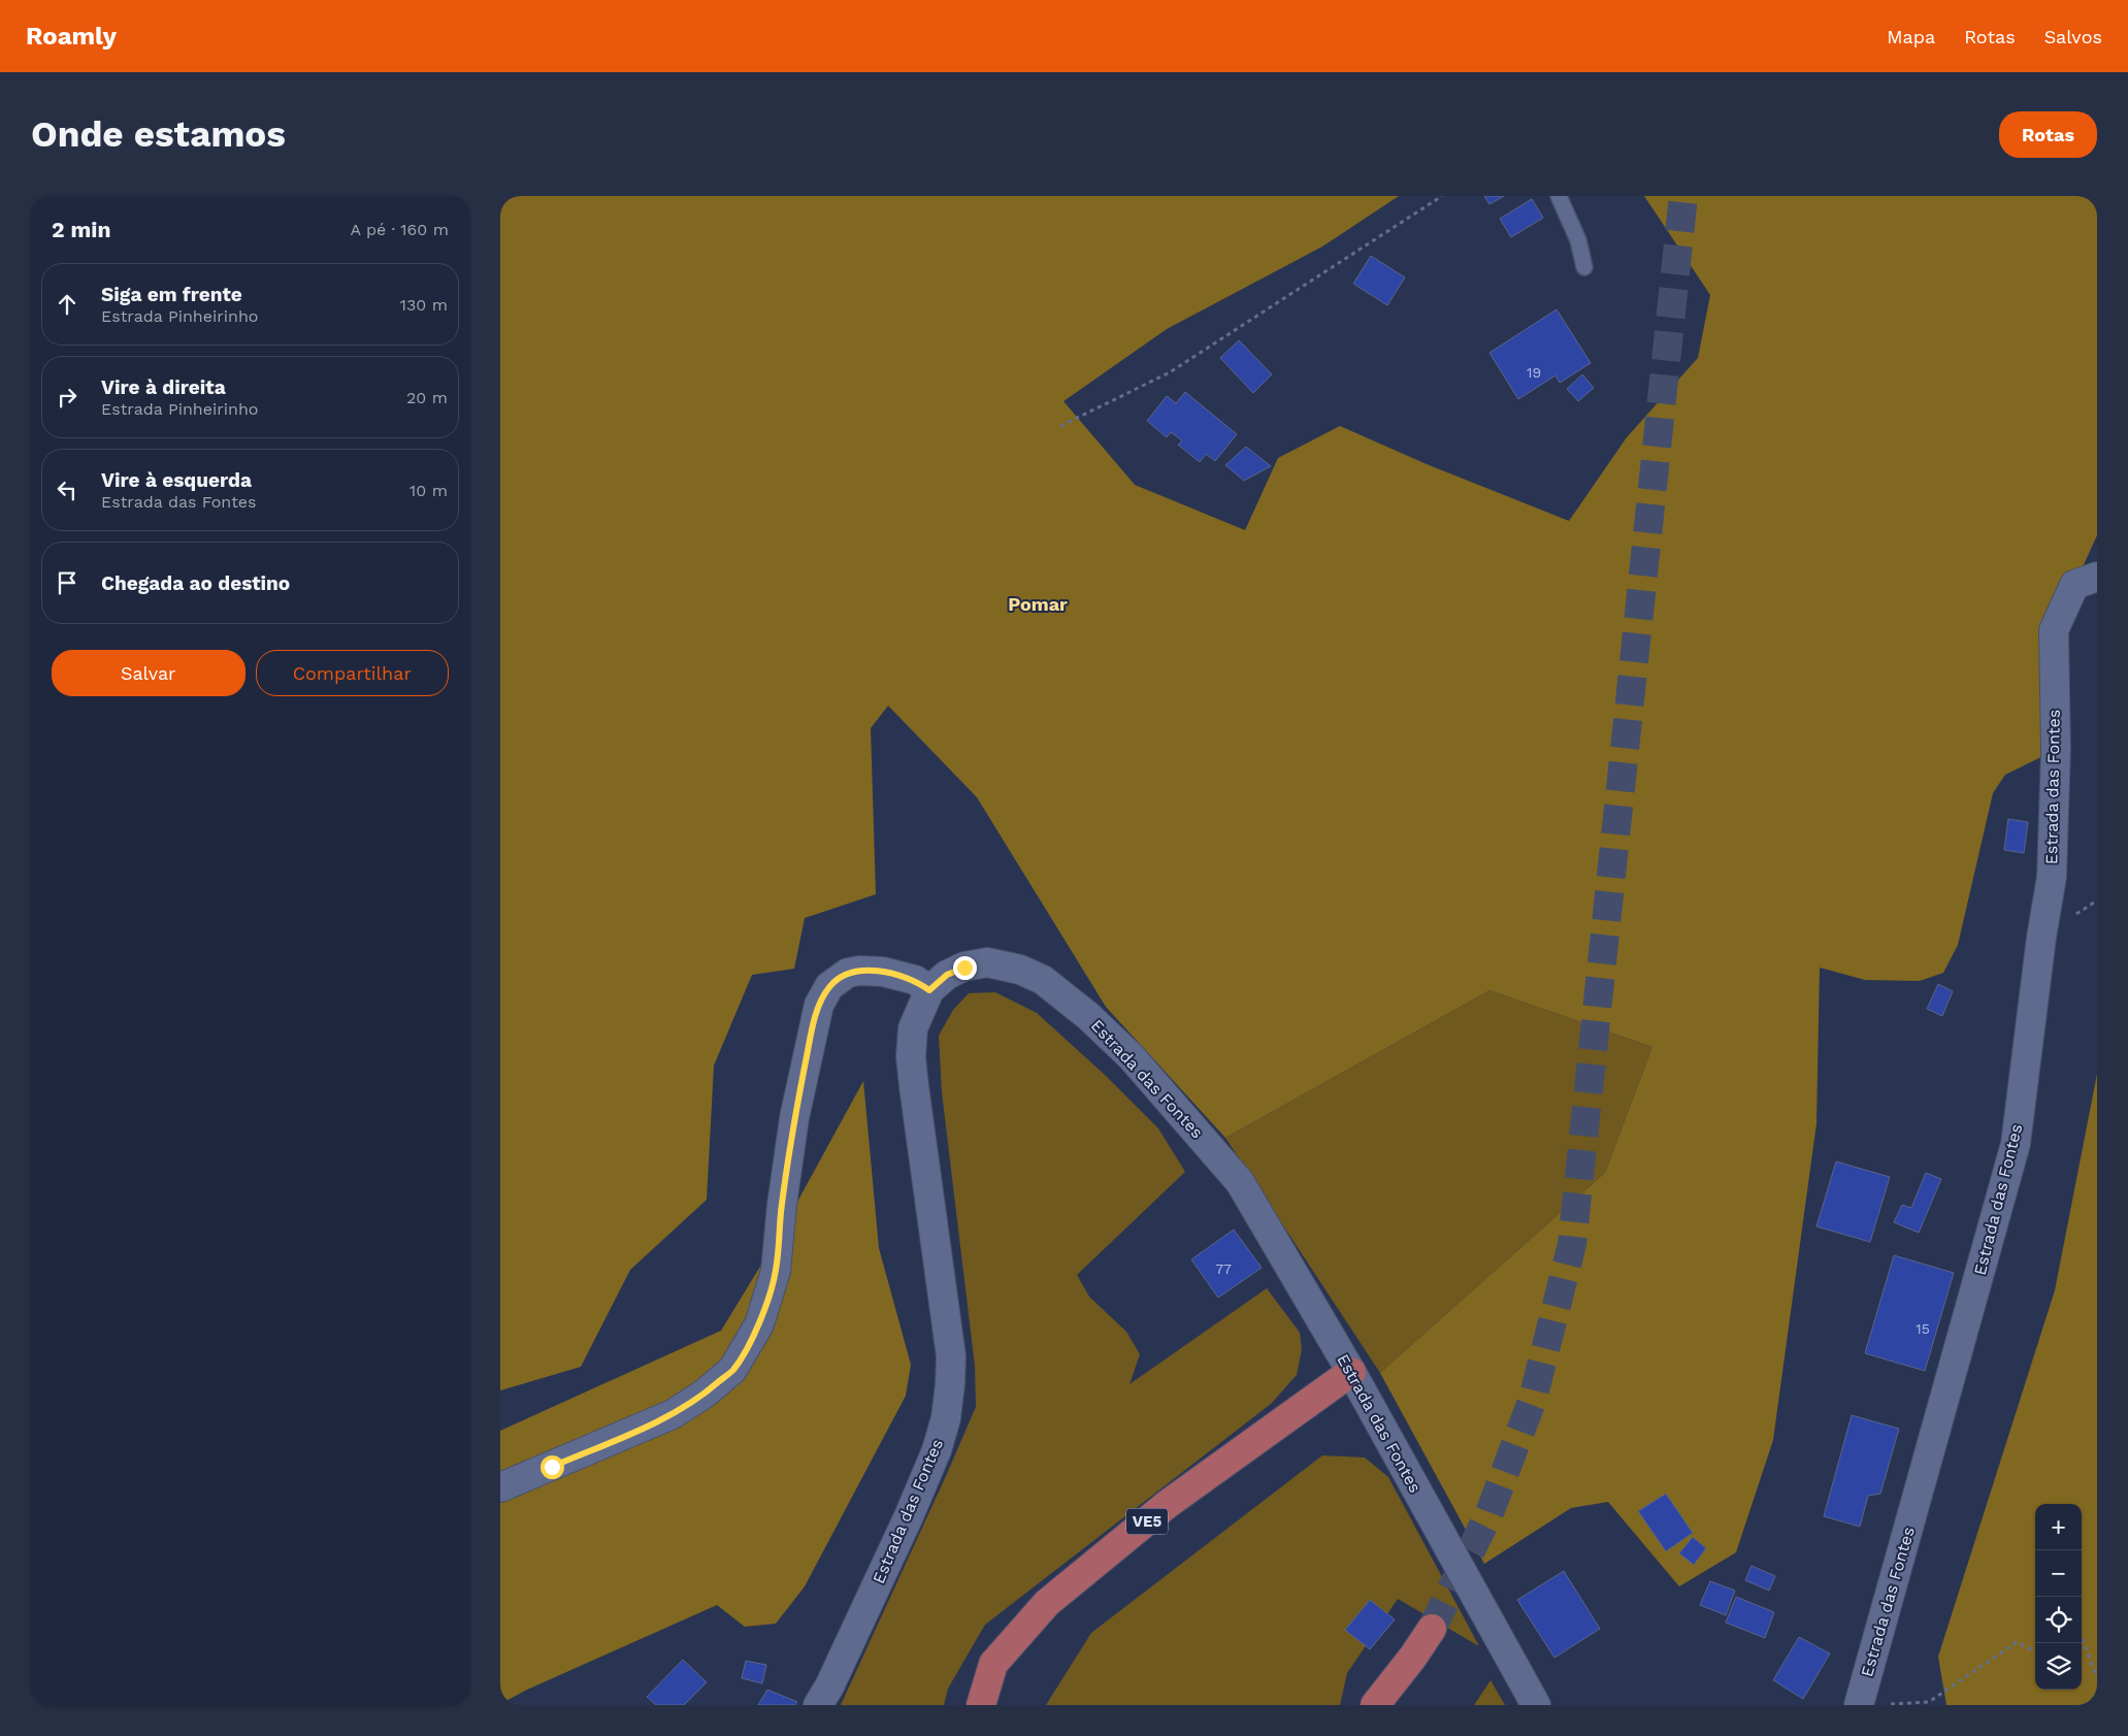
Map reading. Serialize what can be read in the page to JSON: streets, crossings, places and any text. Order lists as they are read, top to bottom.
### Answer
{
  "streets": {
    "main road": ["VE5"],
    "street": ["Estrada das Fontes"]
  },
  "crossings": [
    ["Estrada das Fontes", "VE5"]
  ],
  "districts": ["Pomar"],
  "house_numbers": ["19", "77", "15"],
  "page": {
    "header": "Roamly",
    "nav": ["Mapa", "Rotas", "Salvos"],
    "buttons": [
      "Rotas",
      ["Salvar", "Compartilhar"]
    ],
    "title": "Onde estamos",
    "heading": ["2 min", "A pé · 160 m"],
    "list": [
      ["Siga em frente", "Estrada Pinheirinho", "130 m"],
      ["Vire à direita", "Estrada Pinheirinho", "20 m"],
      ["Vire à esquerda", "Estrada das Fontes", "10 m"],
      "Chegada ao destino"
    ],
    "map_buttons": ["+", "−"]
  }
}
